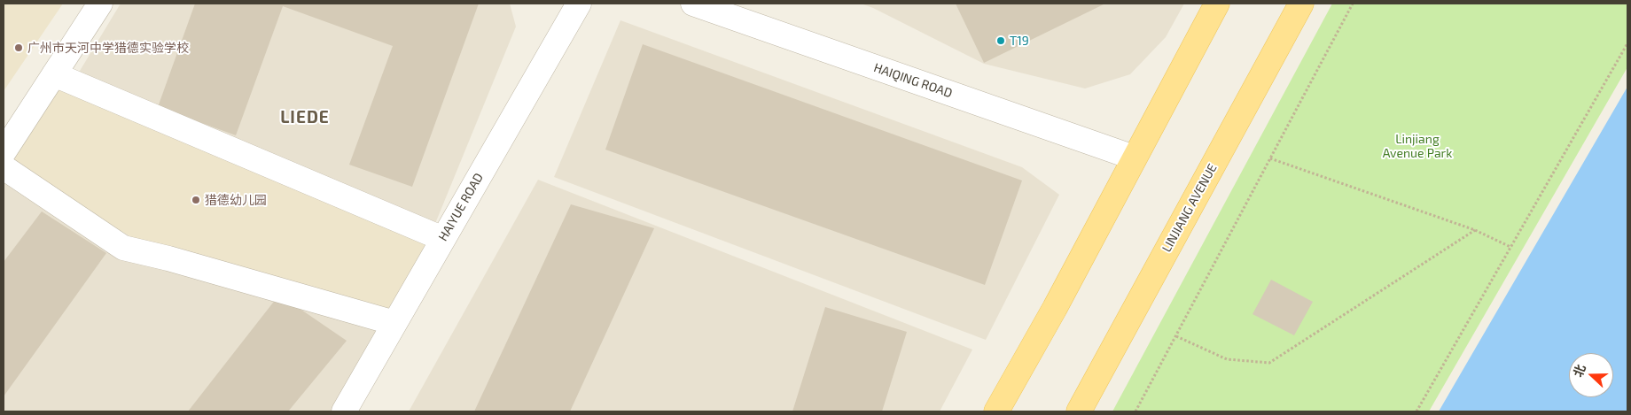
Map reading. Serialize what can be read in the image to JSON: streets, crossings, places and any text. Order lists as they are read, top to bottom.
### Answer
{
  "streets": {
    "main road": ["LINJIANG AVENUE"],
    "street": ["HAIQING ROAD", "HAIYUE ROAD"]
  },
  "districts": ["LIEDE"],
  "parks": ["Linjiang Avenue Park"],
  "places": ["T19", "广州市天河中学猎德实验学校", "猎德幼儿园"],
  "north": "left"
}
